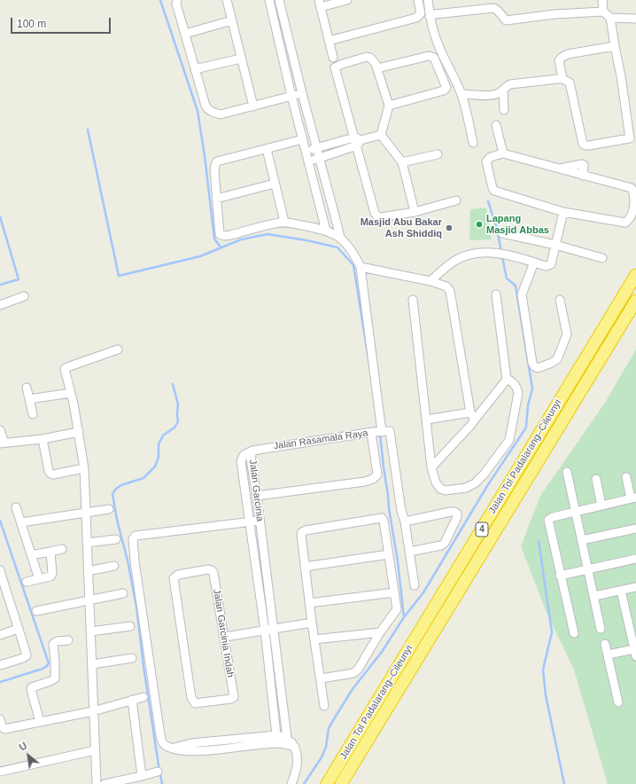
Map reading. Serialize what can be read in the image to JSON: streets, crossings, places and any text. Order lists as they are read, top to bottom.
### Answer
{
  "streets": {
    "highway": ["Jalan Tol Padalarang–Cileunyi", "4"],
    "street": ["Jalan Rasamala Raya", "Jalan Garcinia", "Jalan Garcinia Indah"]
  },
  "crossings": [
    ["Jalan Rasamala Raya", "Jalan Garcinia"]
  ],
  "places": ["Lapang Masjid Abbas", "Masjid Abu Bakar Ash Shiddiq"],
  "scale_bar": "100 m",
  "north": "top left"
}
